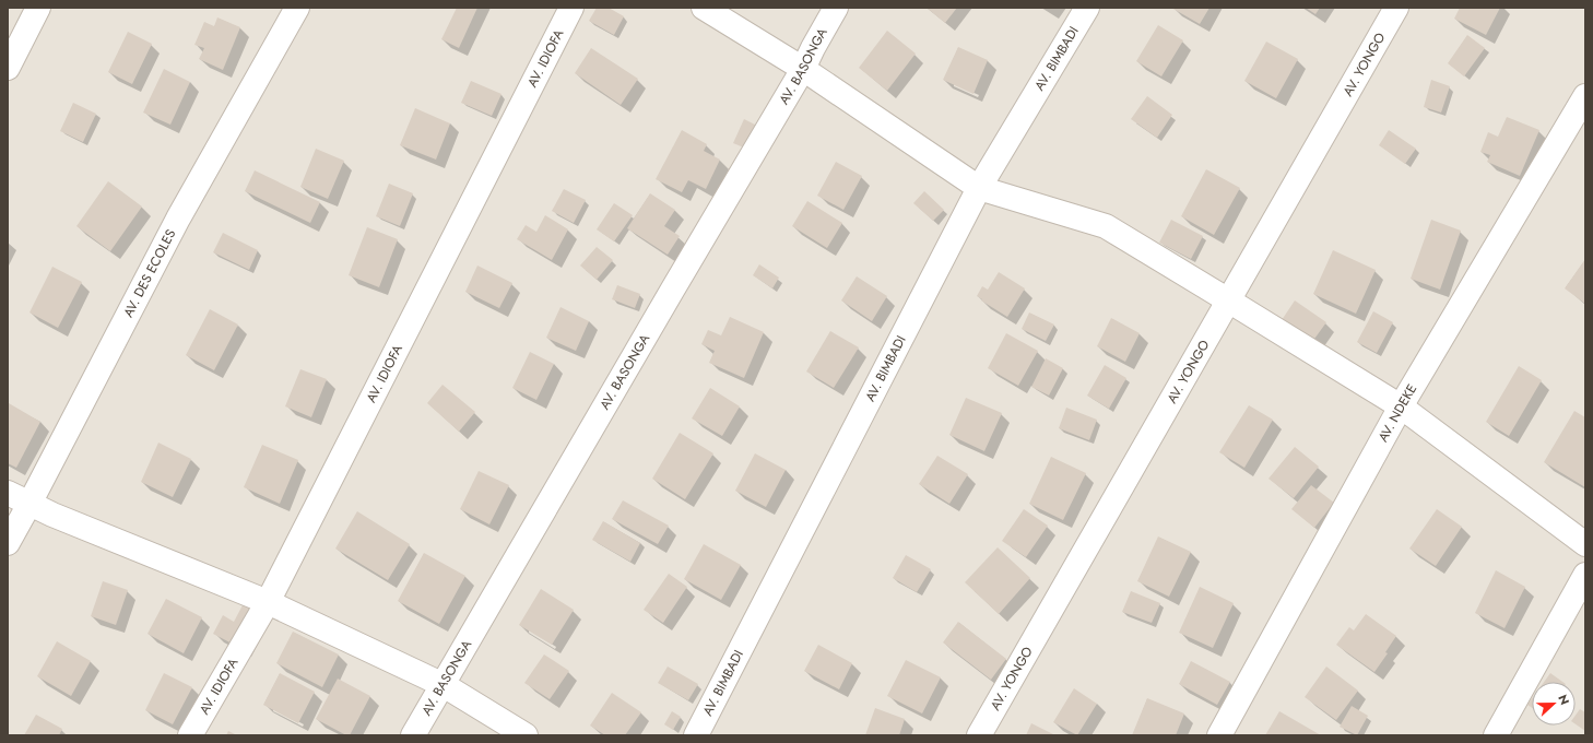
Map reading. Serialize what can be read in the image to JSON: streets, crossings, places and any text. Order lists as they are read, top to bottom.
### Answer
{
  "streets": {
    "street": [
      "AV. IDIOFA",
      "AV. BIMBADI",
      "AV. YONGO",
      "AV. BASONGA",
      "AV. DES ECOLES",
      "AV. NDEKE"
    ]
  },
  "north": "right"
}
